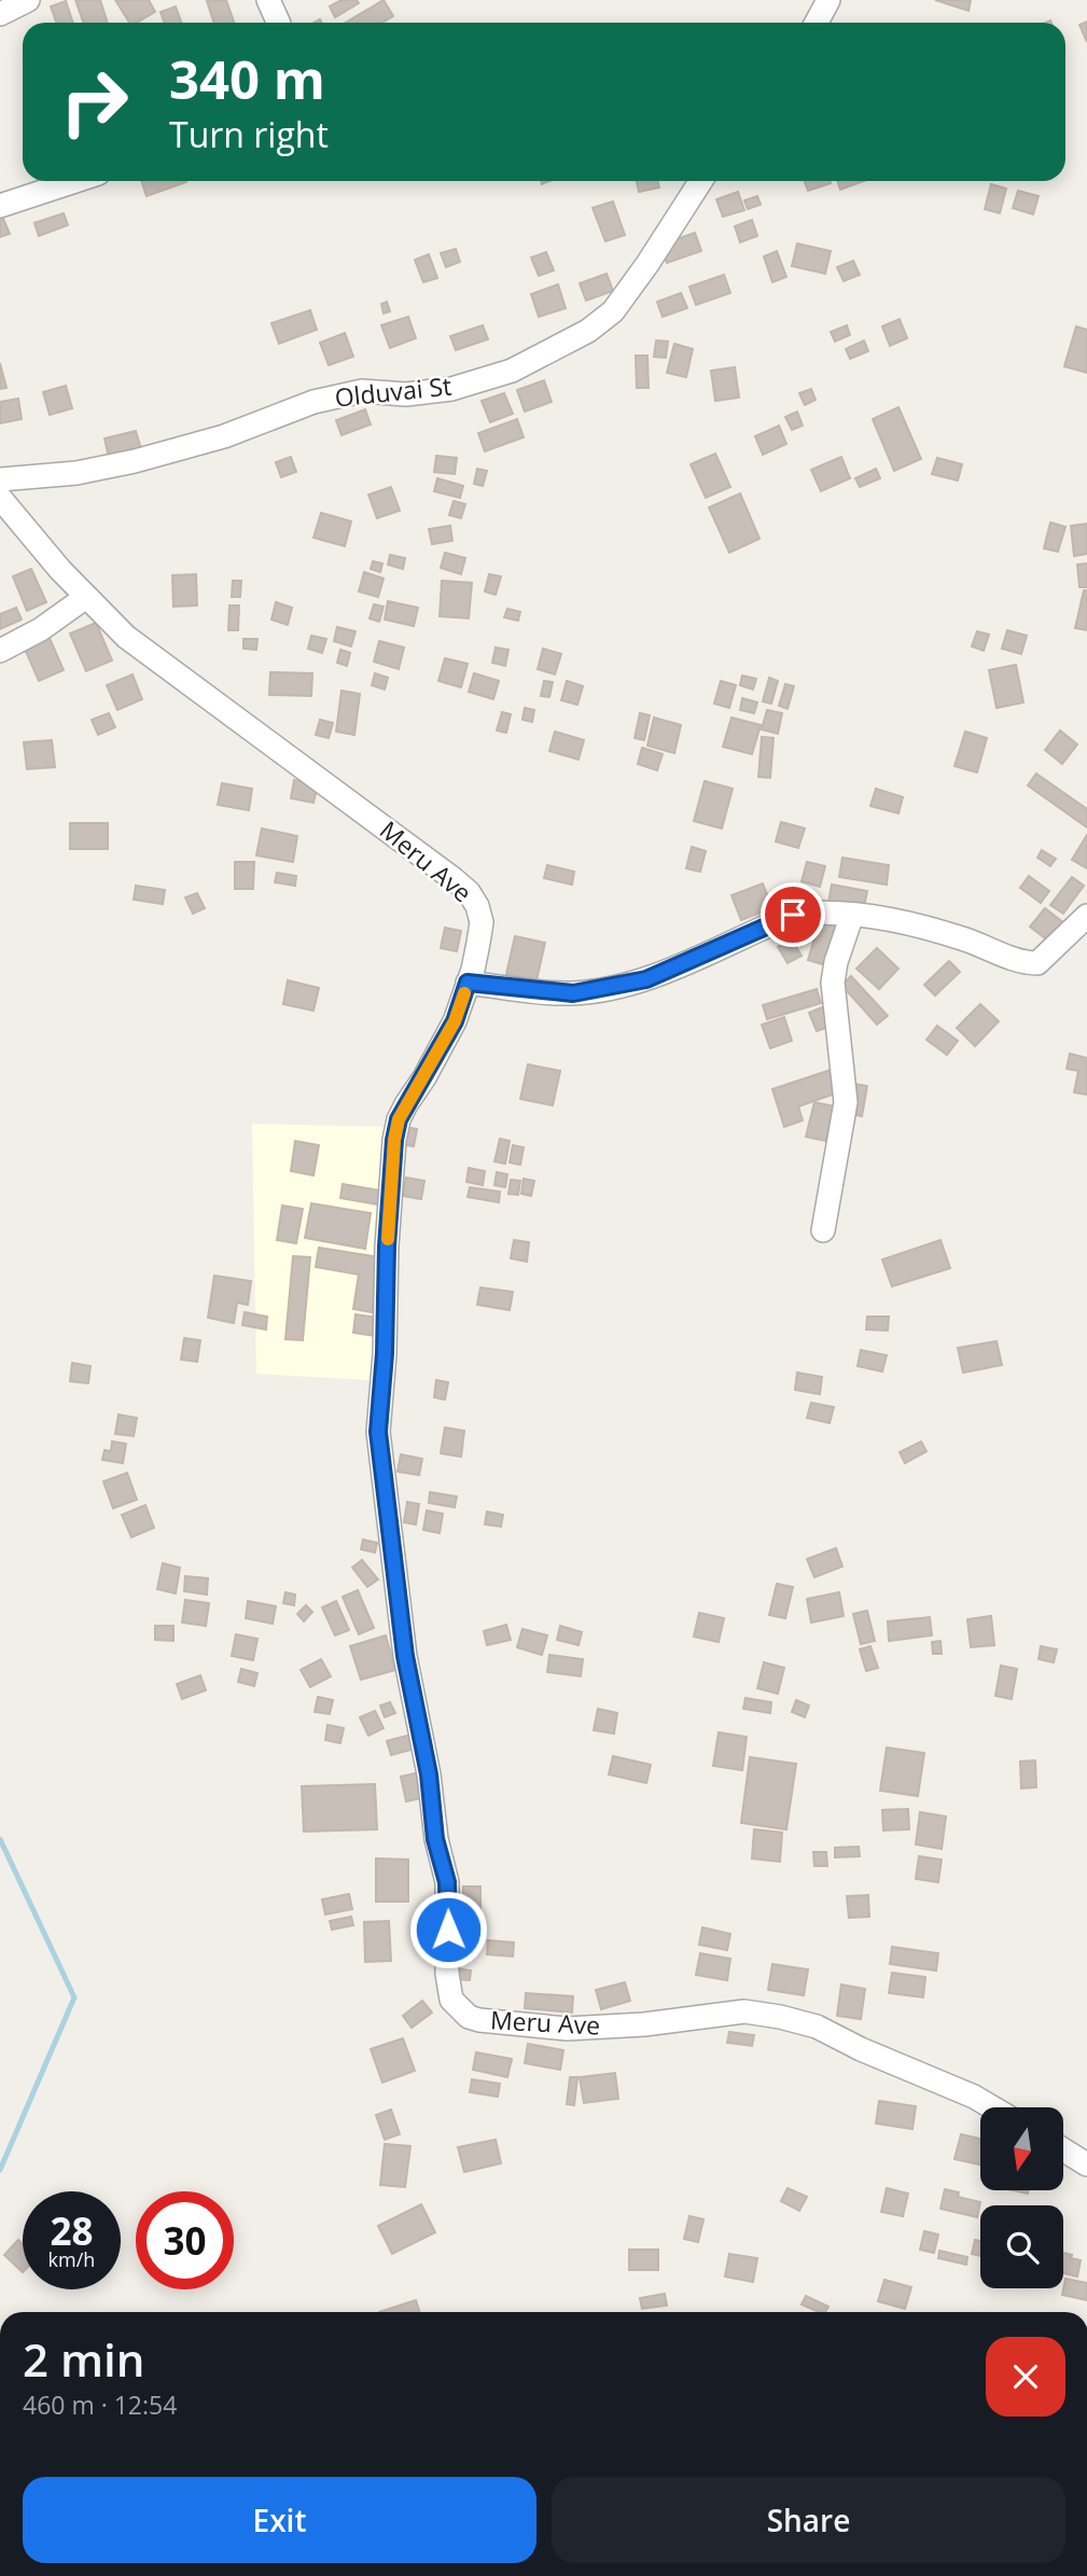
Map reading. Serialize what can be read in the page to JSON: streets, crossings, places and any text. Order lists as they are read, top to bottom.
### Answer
{
  "streets": {
    "street": ["Olduvai St", "Meru Ave"]
  },
  "north": "bottom",
  "page": {
    "turn": ["340 m", "Turn right"],
    "speed": "28 km/h",
    "limit": "30",
    "heading": ["2 min", "460 m · 12:54"],
    "buttons": ["Exit", "Share"]
  }
}
